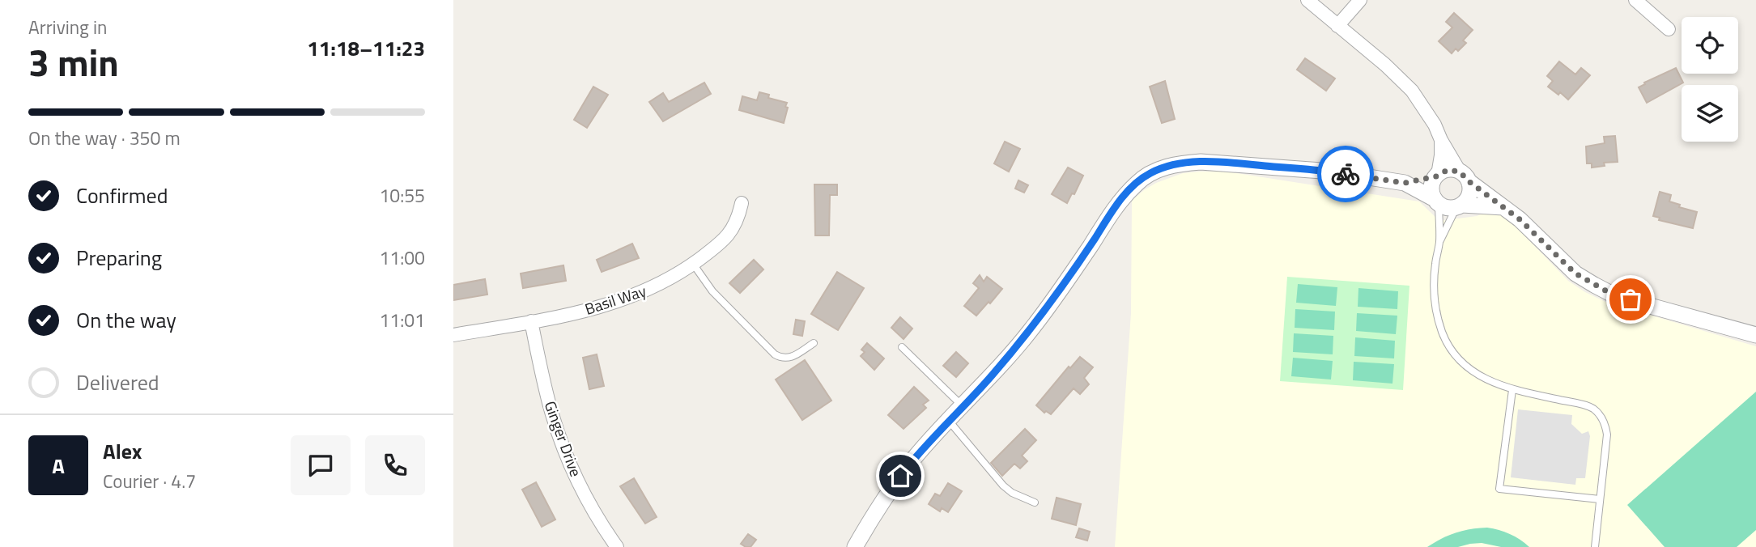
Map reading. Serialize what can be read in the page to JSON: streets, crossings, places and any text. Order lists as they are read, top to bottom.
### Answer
{
  "streets": {
    "street": ["Basil Way", "Ginger Drive"]
  },
  "crossings": [
    ["Basil Way", "Ginger Drive"]
  ],
  "page": {
    "heading": ["3 min", "Arriving in", "11:18–11:23"],
    "panel": ["Alex", "Courier · 4.7"],
    "bar": "On the way · 350 m",
    "list": [
      ["Confirmed", "10:55"],
      ["Preparing", "11:00"],
      ["On the way", "11:01"],
      "Delivered"
    ],
    "round": "A"
  }
}
